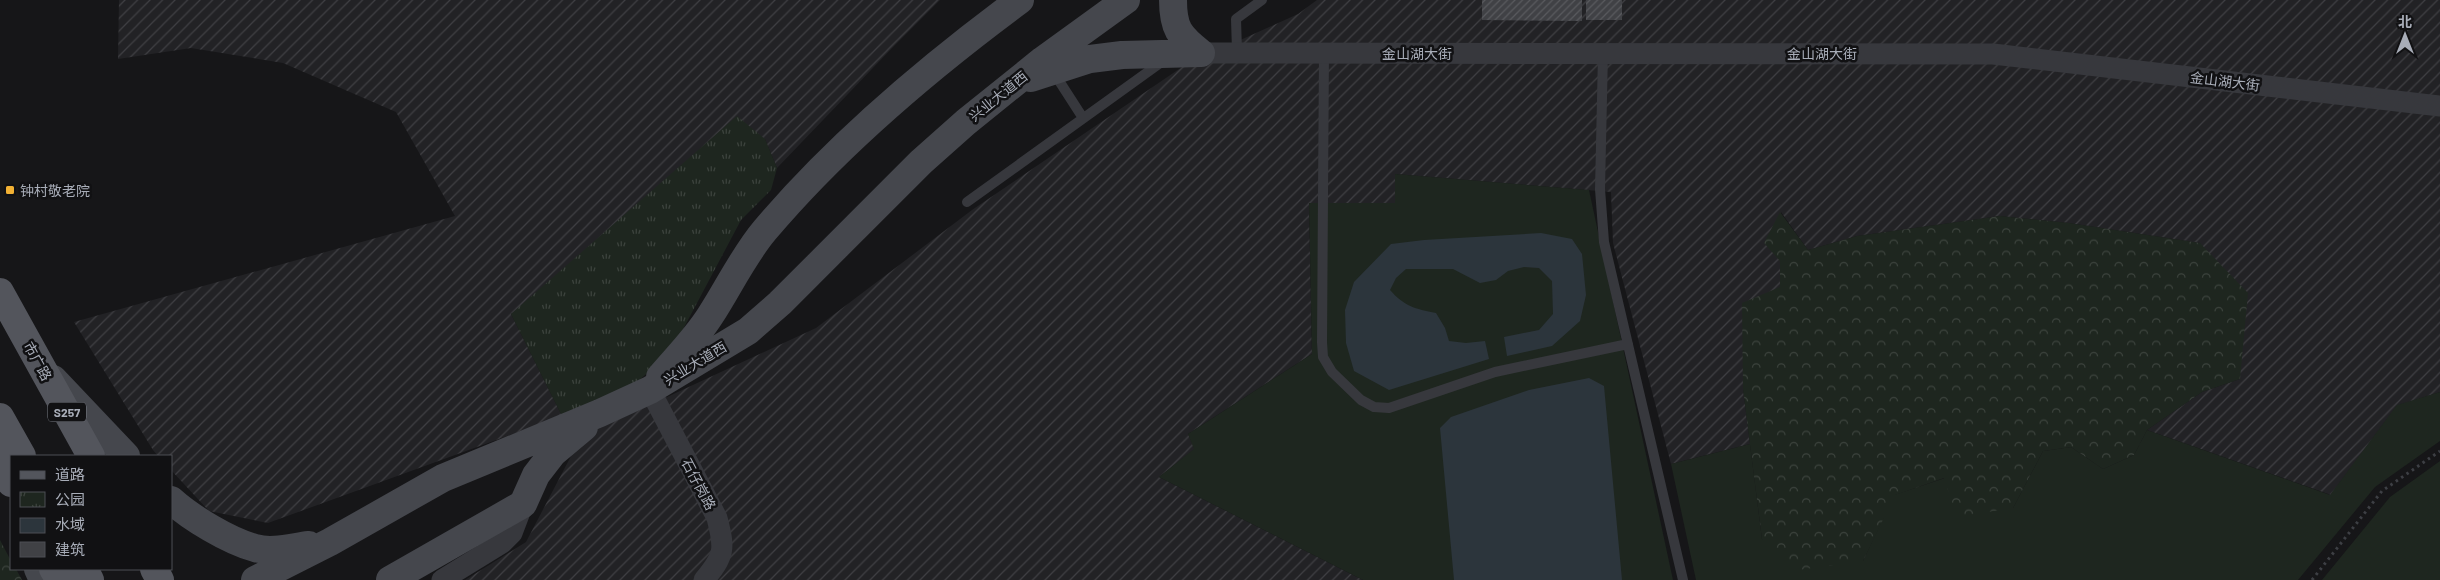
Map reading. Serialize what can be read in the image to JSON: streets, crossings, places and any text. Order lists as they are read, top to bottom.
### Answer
{
  "streets": {
    "main road": ["市广路", "S257"],
    "street": ["金山湖大街", "兴业大道西", "石仔岗路"]
  },
  "crossings": [
    ["兴业大道西", "石仔岗路"]
  ],
  "places": {
    "transit": ["钟村敬老院"]
  },
  "legend": [
    "道路",
    "公园",
    "水域",
    "建筑"
  ],
  "north": "top"
}
